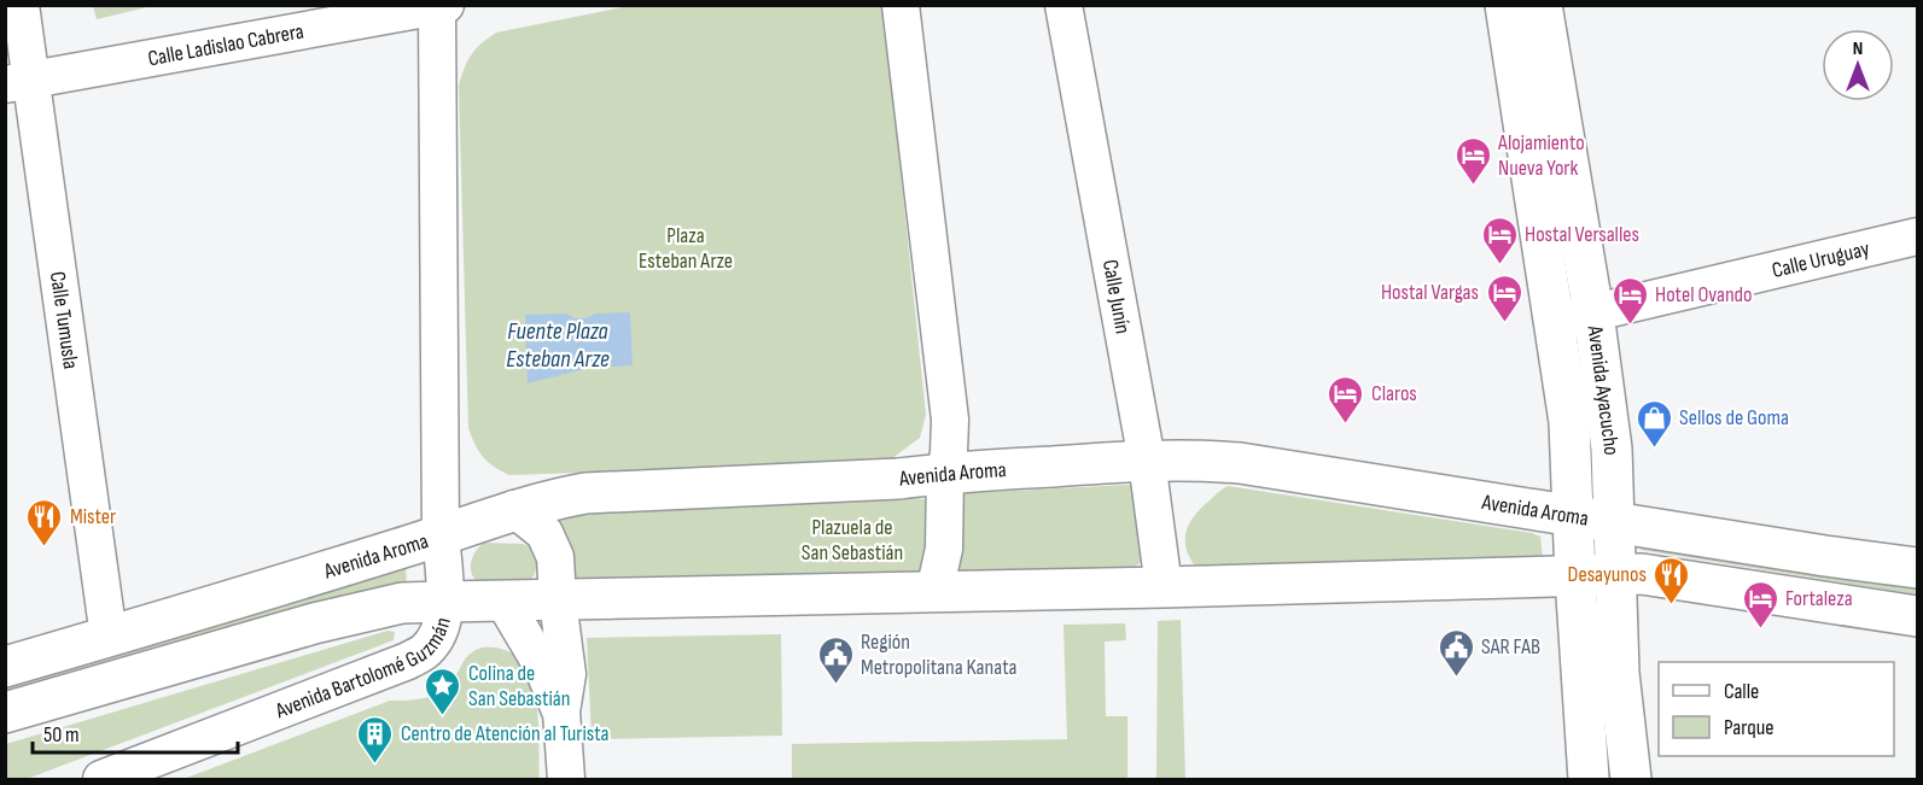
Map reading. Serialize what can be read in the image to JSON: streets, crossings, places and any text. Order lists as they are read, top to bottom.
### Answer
{
  "streets": {
    "main road": ["Avenida Ayacucho", "Avenida Aroma"],
    "street": [
      "Calle Ladislao Cabrera",
      "Calle Uruguay",
      "Calle Junín",
      "Calle Tumusla",
      "Avenida Bartolomé Guzmán"
    ]
  },
  "crossings": [
    ["Calle Ladislao Cabrera", "Calle Tumusla"],
    ["Calle Uruguay", "Avenida Ayacucho"],
    ["Calle Junín", "Avenida Aroma"],
    ["Calle Tumusla", "Avenida Aroma"],
    ["Avenida Ayacucho", "Avenida Aroma"],
    ["Avenida Aroma", "Avenida Bartolomé Guzmán"]
  ],
  "water": ["Fuente Plaza Esteban Arze"],
  "parks": ["Plaza Esteban Arze", "Plazuela de San Sebastián"],
  "places": {
    "hotel": [
      "Alojamiento Nueva York",
      "Hostal Versalles",
      "Hostal Vargas",
      "Hotel Ovando",
      "Claros",
      "Fortaleza"
    ],
    "shop": ["Sellos de Goma"],
    "restaurant": ["Mister", "Desayunos"],
    "public building": ["SAR FAB", "Región Metropolitana Kanata"],
    "place": ["Colina de San Sebastián"],
    "building": ["Centro de Atención al Turista"]
  },
  "legend": ["Calle", "Parque"],
  "scale_bar": "50 m",
  "north": "top"
}
